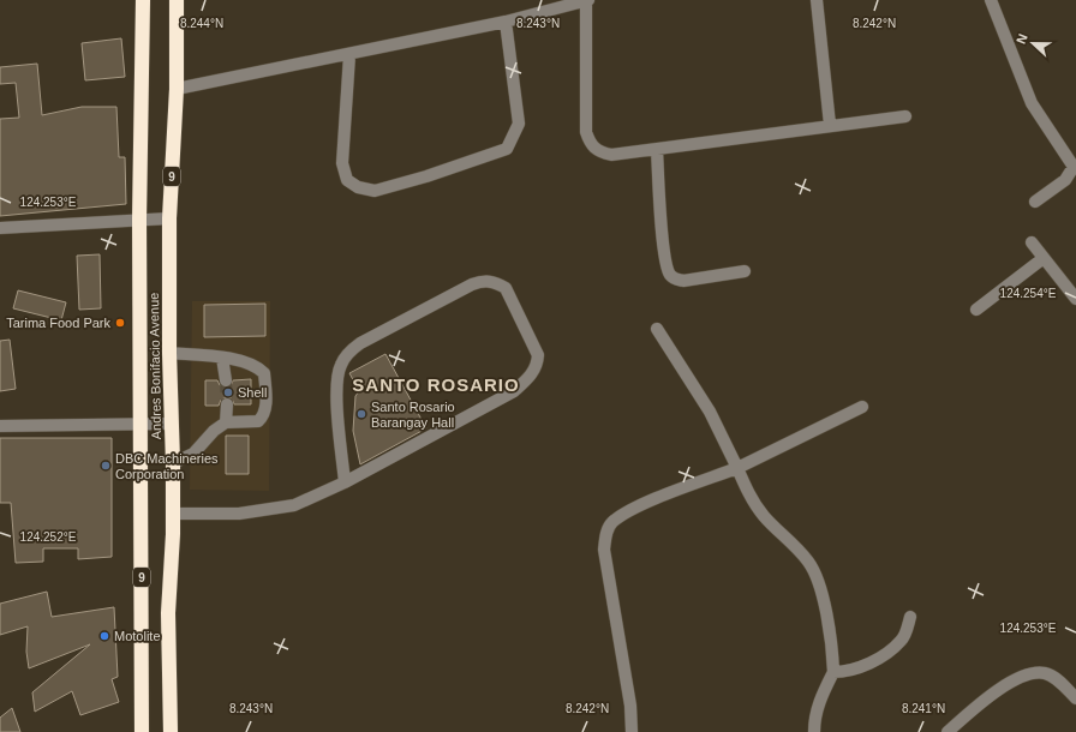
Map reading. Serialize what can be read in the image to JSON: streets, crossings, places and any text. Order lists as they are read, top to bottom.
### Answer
{
  "streets": {
    "highway": ["9", "Andres Bonifacio Avenue"]
  },
  "districts": ["SANTO ROSARIO"],
  "places": [
    "Tarima Food Park",
    "Shell",
    "Santo Rosario Barangay Hall",
    "DBC Machineries Corporation",
    "Motolite"
  ],
  "north": "left",
  "coordinates": [
    "8.244°N",
    "8.243°N",
    "8.242°N",
    "124.253°E",
    "124.254°E",
    "124.252°E",
    "8.241°N"
  ]
}
